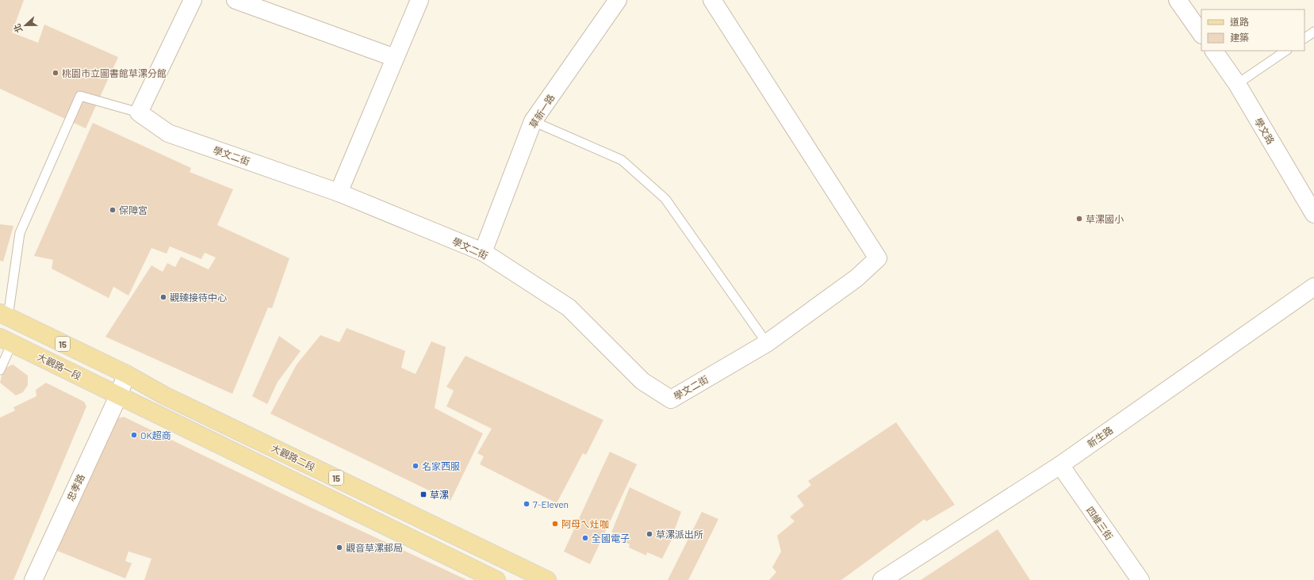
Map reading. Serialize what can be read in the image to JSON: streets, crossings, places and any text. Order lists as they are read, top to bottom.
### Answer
{
  "streets": {
    "main road": ["15", "大觀路一段", "大觀路二段"],
    "street": [
      "草新一路",
      "學文路",
      "學文二街",
      "新生路",
      "忠孝路",
      "四維三街"
    ]
  },
  "crossings": [
    ["草新一路", "學文二街"],
    ["15", "大觀路一段"],
    ["15", "大觀路二段"],
    ["15", "忠孝路"],
    ["大觀路一段", "忠孝路"],
    ["新生路", "四維三街"],
    ["大觀路二段", "忠孝路"]
  ],
  "places": {
    "other": [
      "桃園市立圖書館草漯分館",
      "保障宮",
      "草漯國小",
      "觀臻接待中心",
      "OK超商",
      "名家西服",
      "7-Eleven",
      "阿母ㄟ灶咖",
      "草漯派出所",
      "全國電子",
      "觀音草漯郵局"
    ],
    "transit": ["草漯"]
  },
  "legend": ["道路", "建築"],
  "north": "left"
}
